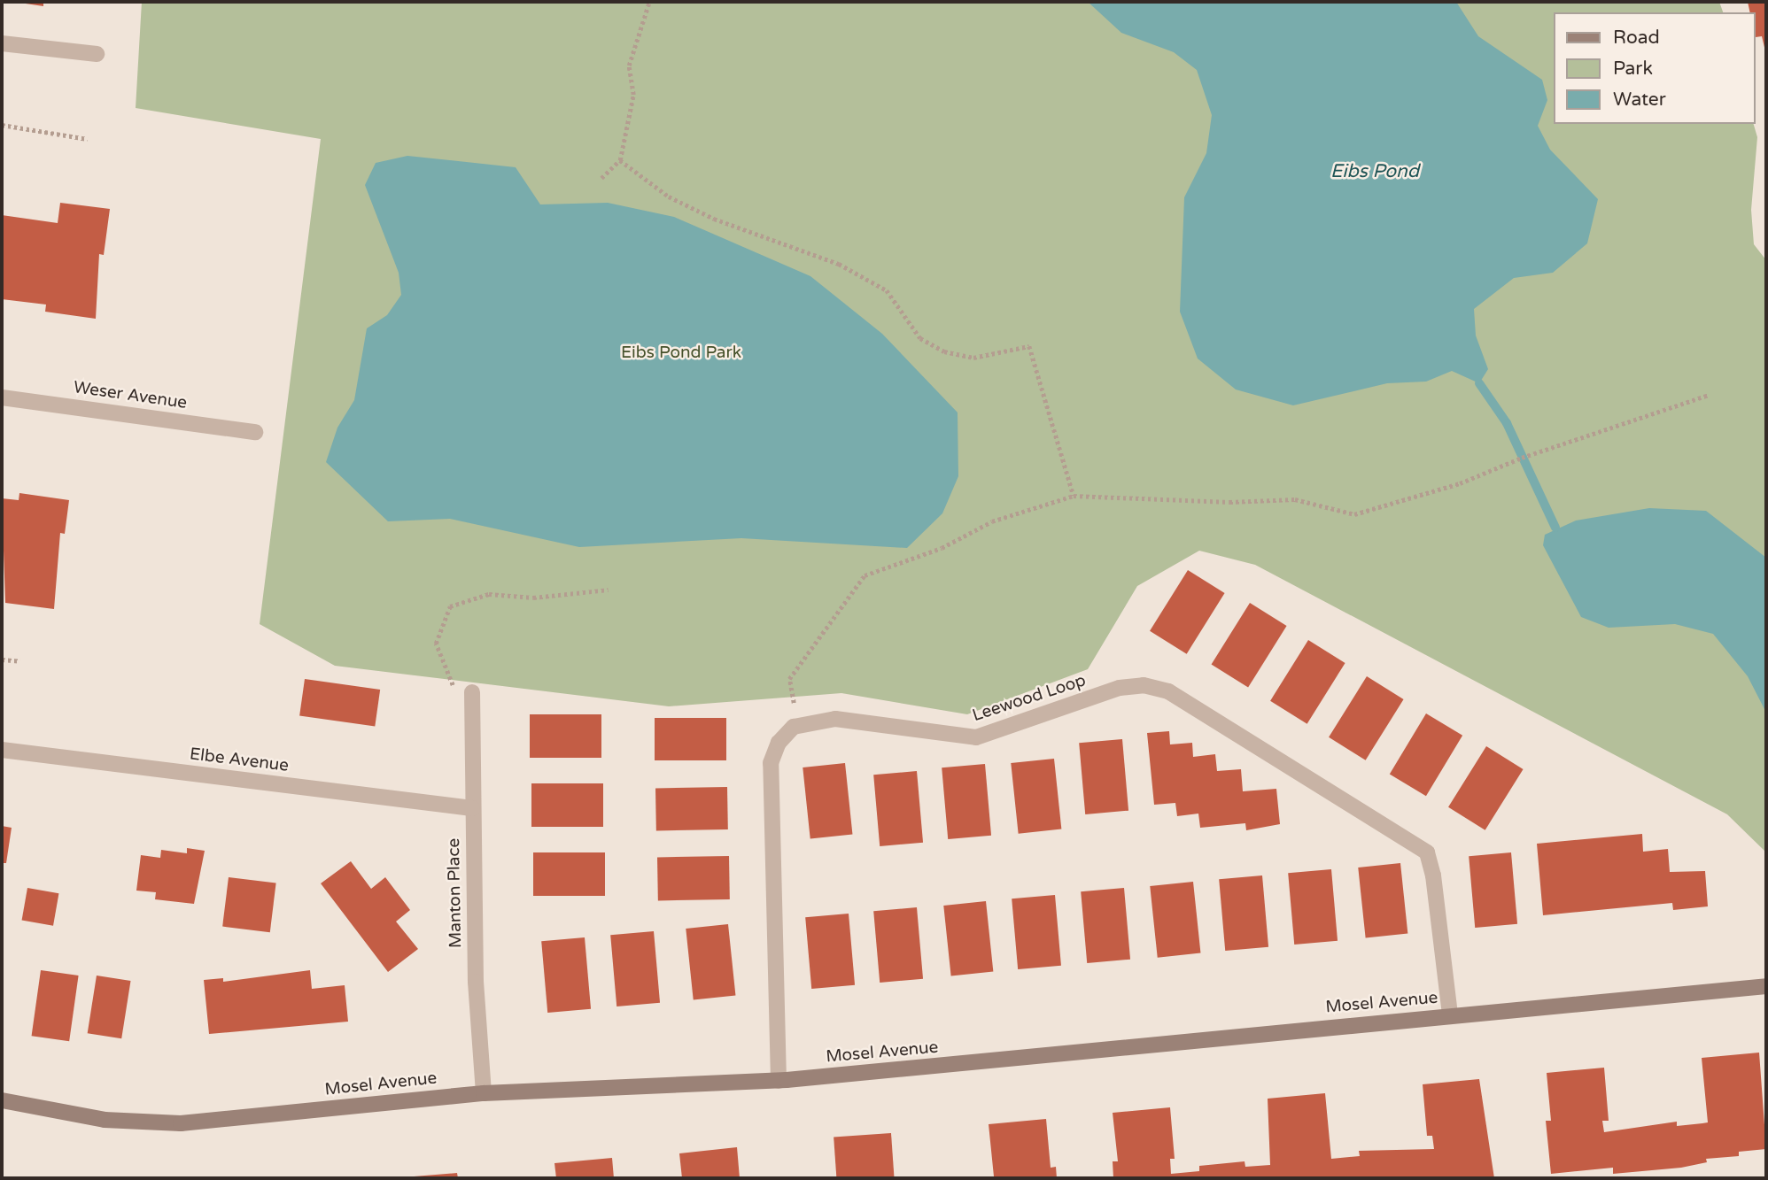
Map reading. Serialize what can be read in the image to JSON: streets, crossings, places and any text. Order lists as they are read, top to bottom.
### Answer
{
  "streets": {
    "street": [
      "Weser Avenue",
      "Leewood Loop",
      "Elbe Avenue",
      "Manton Place",
      "Mosel Avenue"
    ]
  },
  "crossings": [
    ["Leewood Loop", "Mosel Avenue"],
    ["Elbe Avenue", "Manton Place"],
    ["Manton Place", "Mosel Avenue"]
  ],
  "water": ["Eibs Pond"],
  "parks": ["Eibs Pond Park"],
  "legend": ["Road", "Park", "Water"]
}
